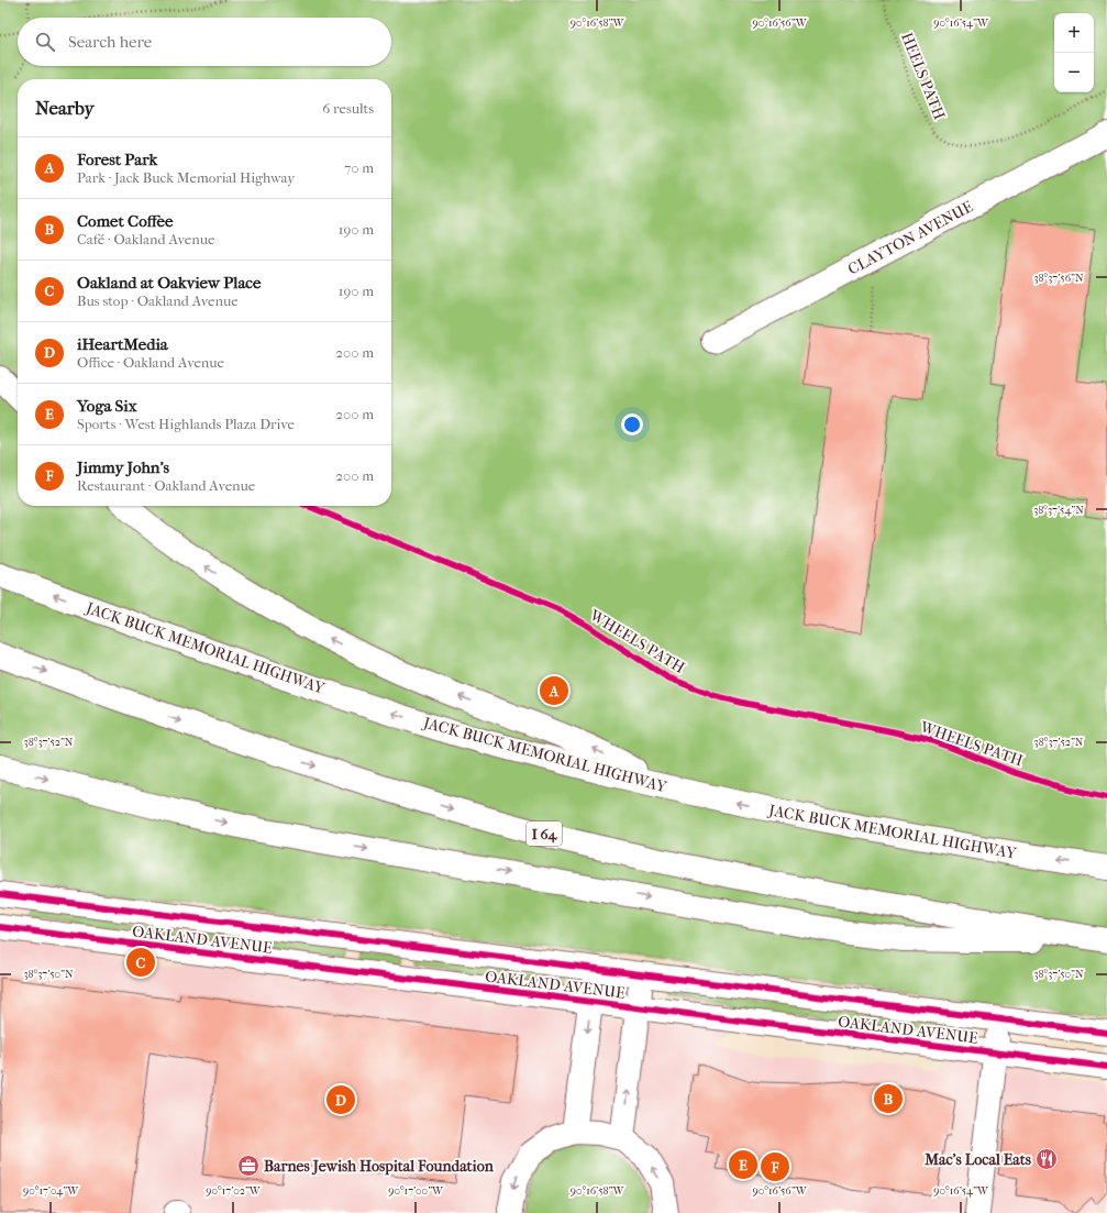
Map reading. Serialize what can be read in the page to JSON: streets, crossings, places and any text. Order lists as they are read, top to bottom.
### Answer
{
  "streets": {
    "main road": [
      "CLAYTON AVENUE",
      "JACK BUCK MEMORIAL HIGHWAY",
      "I 64",
      "OAKLAND AVENUE"
    ],
    "path": ["HEELS PATH"],
    "cycle path": ["WHEELS PATH"]
  },
  "places": {
    "restaurant": ["Mac's Local Eats"],
    "office": ["Barnes Jewish Hospital Foundation"]
  },
  "page": {
    "map_buttons": ["+", "−"],
    "search": "Search here",
    "heading": ["Nearby", "6 results"],
    "list": [
      {
        "mark": "A",
        "name": "Forest Park",
        "note": "Park · Jack Buck Memorial Highway",
        "value": "70 m"
      },
      {
        "mark": "B",
        "name": "Comet Coffee",
        "note": "Café · Oakland Avenue",
        "value": "190 m"
      },
      {
        "mark": "C",
        "name": "Oakland at Oakview Place",
        "note": "Bus stop · Oakland Avenue",
        "value": "190 m"
      },
      {
        "mark": "D",
        "name": "iHeartMedia",
        "note": "Office · Oakland Avenue",
        "value": "200 m"
      },
      {
        "mark": "E",
        "name": "Yoga Six",
        "note": "Sports · West Highlands Plaza Drive",
        "value": "200 m"
      },
      {
        "mark": "F",
        "name": "Jimmy John's",
        "note": "Restaurant · Oakland Avenue",
        "value": "200 m"
      }
    ],
    "pins": [
      "A",
      "C",
      "B",
      "D",
      "E",
      "F"
    ]
  },
  "coordinates": [
    "90°16'58\"W",
    "90°16'56\"W",
    "90°16'54\"W",
    "38°37'56\"N",
    "38°37'54\"N",
    "38°37'52\"N",
    "38°37'50\"N",
    "90°17'04\"W",
    "90°17'02\"W",
    "90°17'00\"W"
  ]
}
